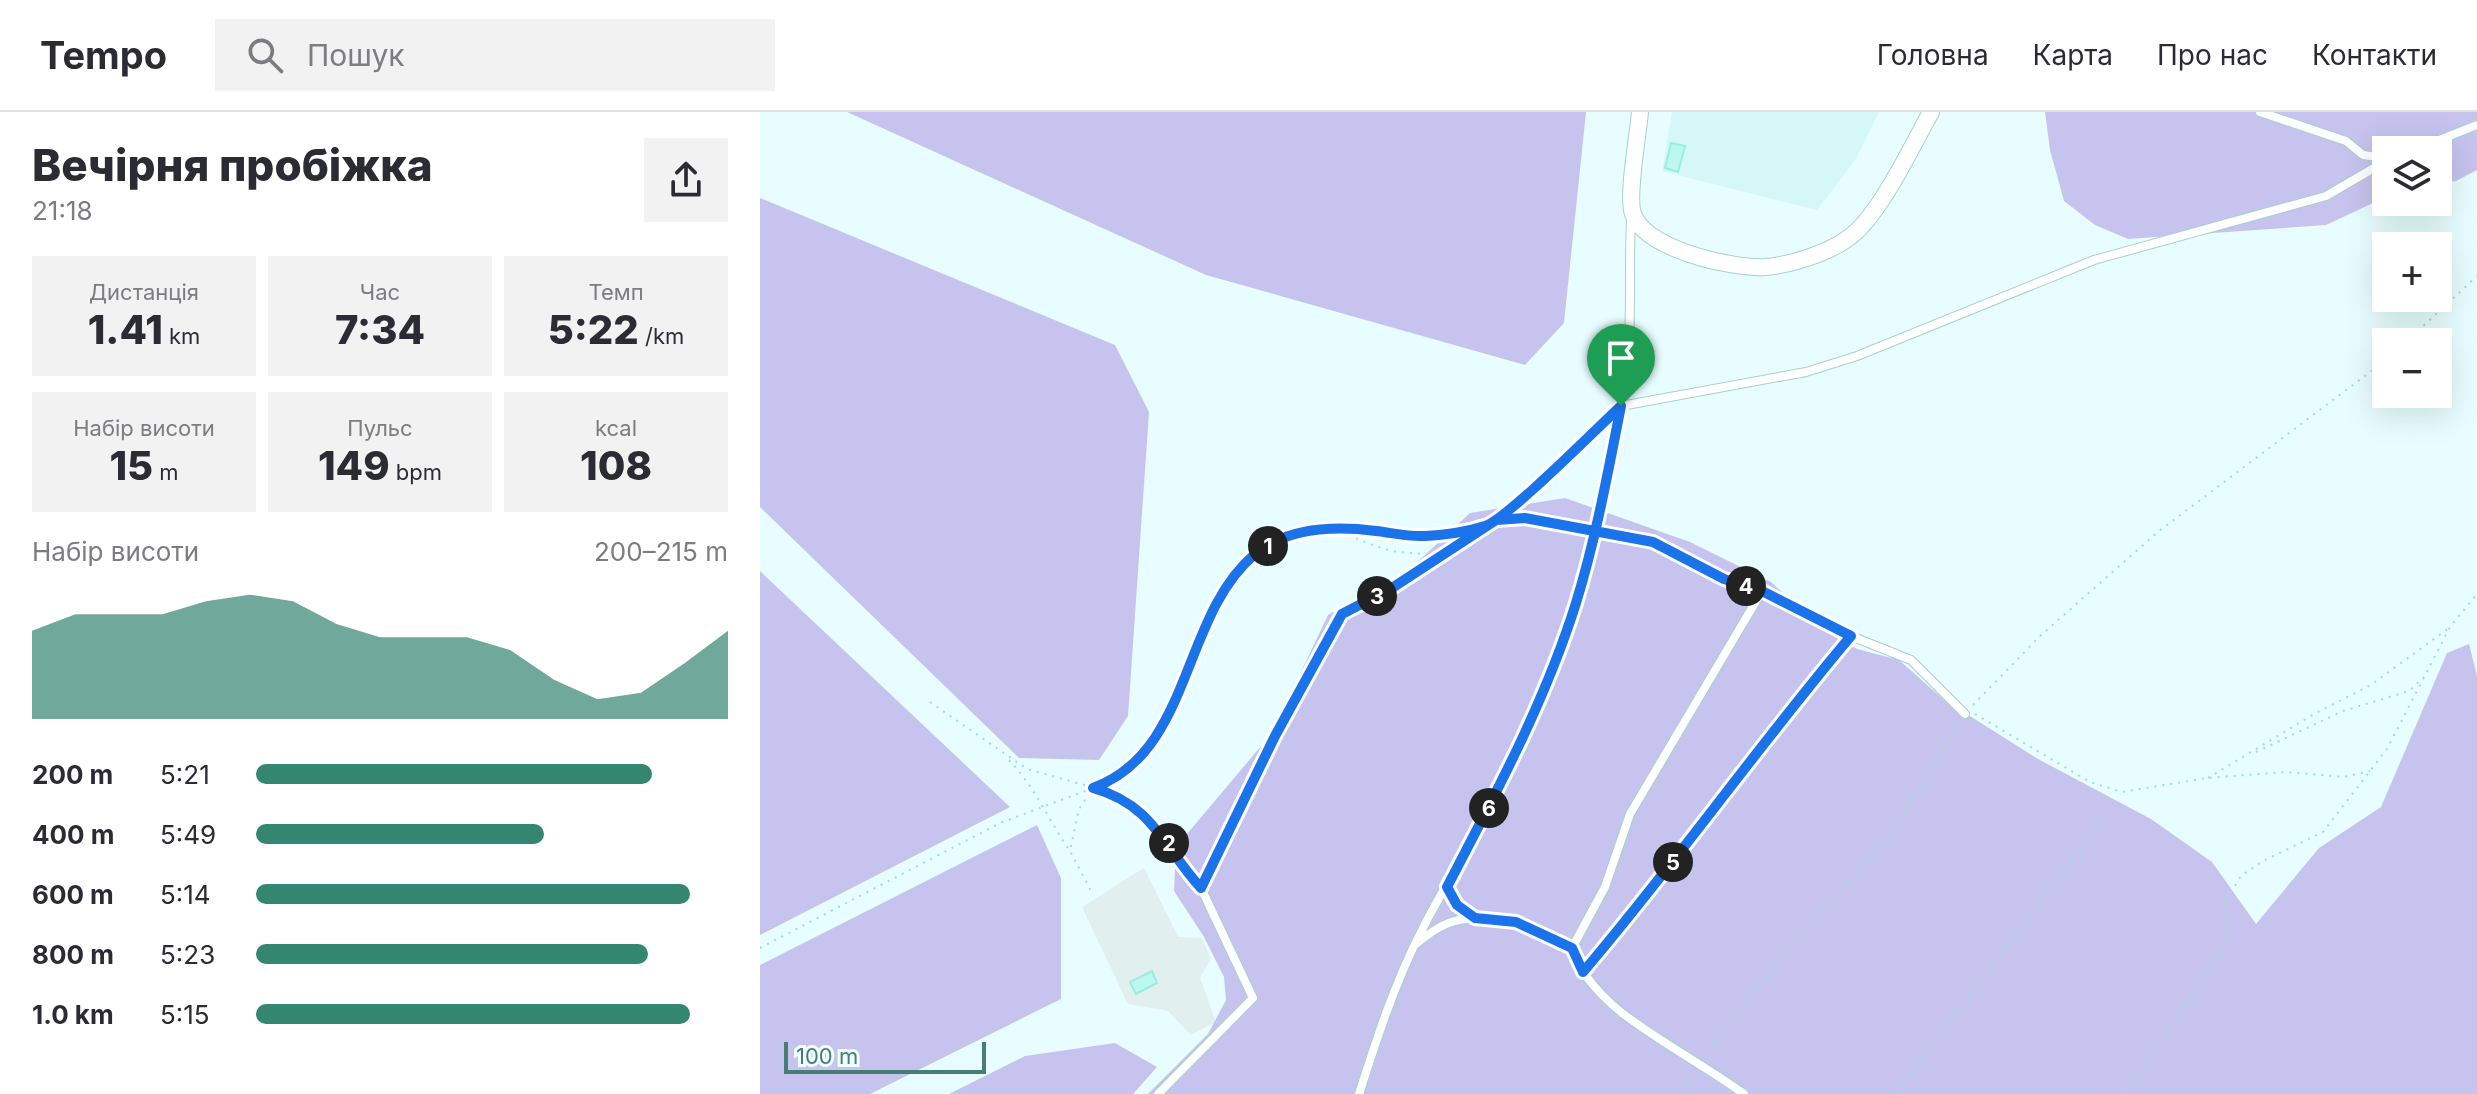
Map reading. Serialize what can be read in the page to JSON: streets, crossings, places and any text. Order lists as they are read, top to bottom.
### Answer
{
  "scale_bar": "100 m",
  "page": {
    "header": "Tempo",
    "search": "Пошук",
    "nav": [
      "Головна",
      "Карта",
      "Про нас",
      "Контакти"
    ],
    "heading": ["Вечірня пробіжка", "21:18"],
    "map_buttons": ["+", "−"],
    "stats": [
      ["Дистанція", "1.41 km"],
      ["Час", "7:34"],
      ["Темп", "5:22 /km"],
      ["Набір висоти", "15 m"],
      ["Пульс", "149 bpm"],
      ["kcal", "108"]
    ],
    "chart": ["Набір висоти", "200–215 m"],
    "pins": [
      "1",
      "4",
      "3",
      "6",
      "2",
      "5"
    ],
    "list": [
      {
        "name": "200 m",
        "note": "5:21"
      },
      {
        "name": "400 m",
        "note": "5:49"
      },
      {
        "name": "600 m",
        "note": "5:14"
      },
      {
        "name": "800 m",
        "note": "5:23"
      },
      {
        "name": "1.0 km",
        "note": "5:15"
      }
    ],
    "scale": "100 m"
  }
}
